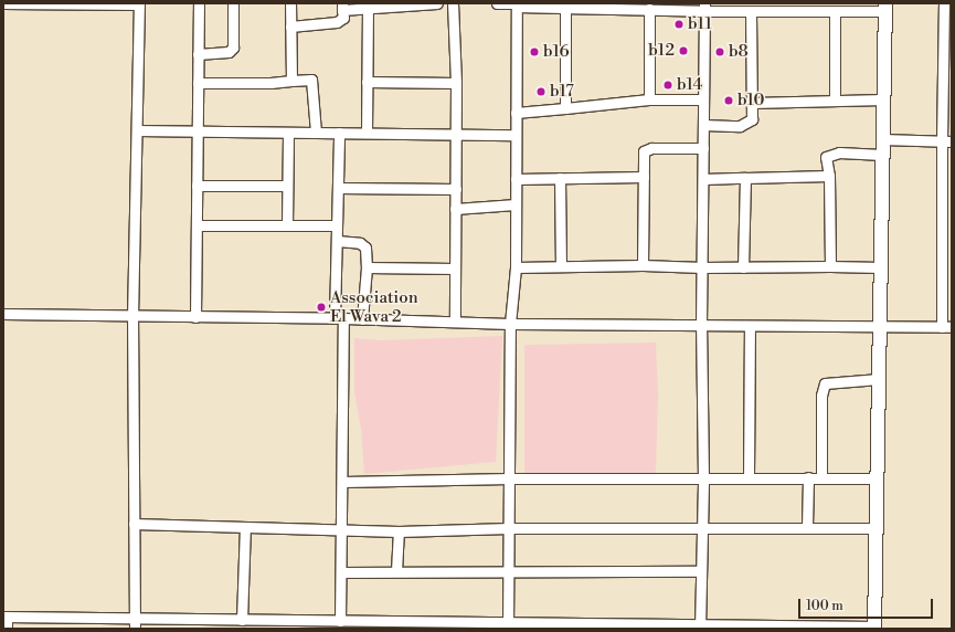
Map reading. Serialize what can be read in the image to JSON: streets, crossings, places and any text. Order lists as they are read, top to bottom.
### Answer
{
  "places": [
    "b11",
    "b12",
    "b16",
    "b8",
    "b14",
    "b17",
    "b10",
    "Association El Wava 2"
  ],
  "scale_bar": "100 m"
}
